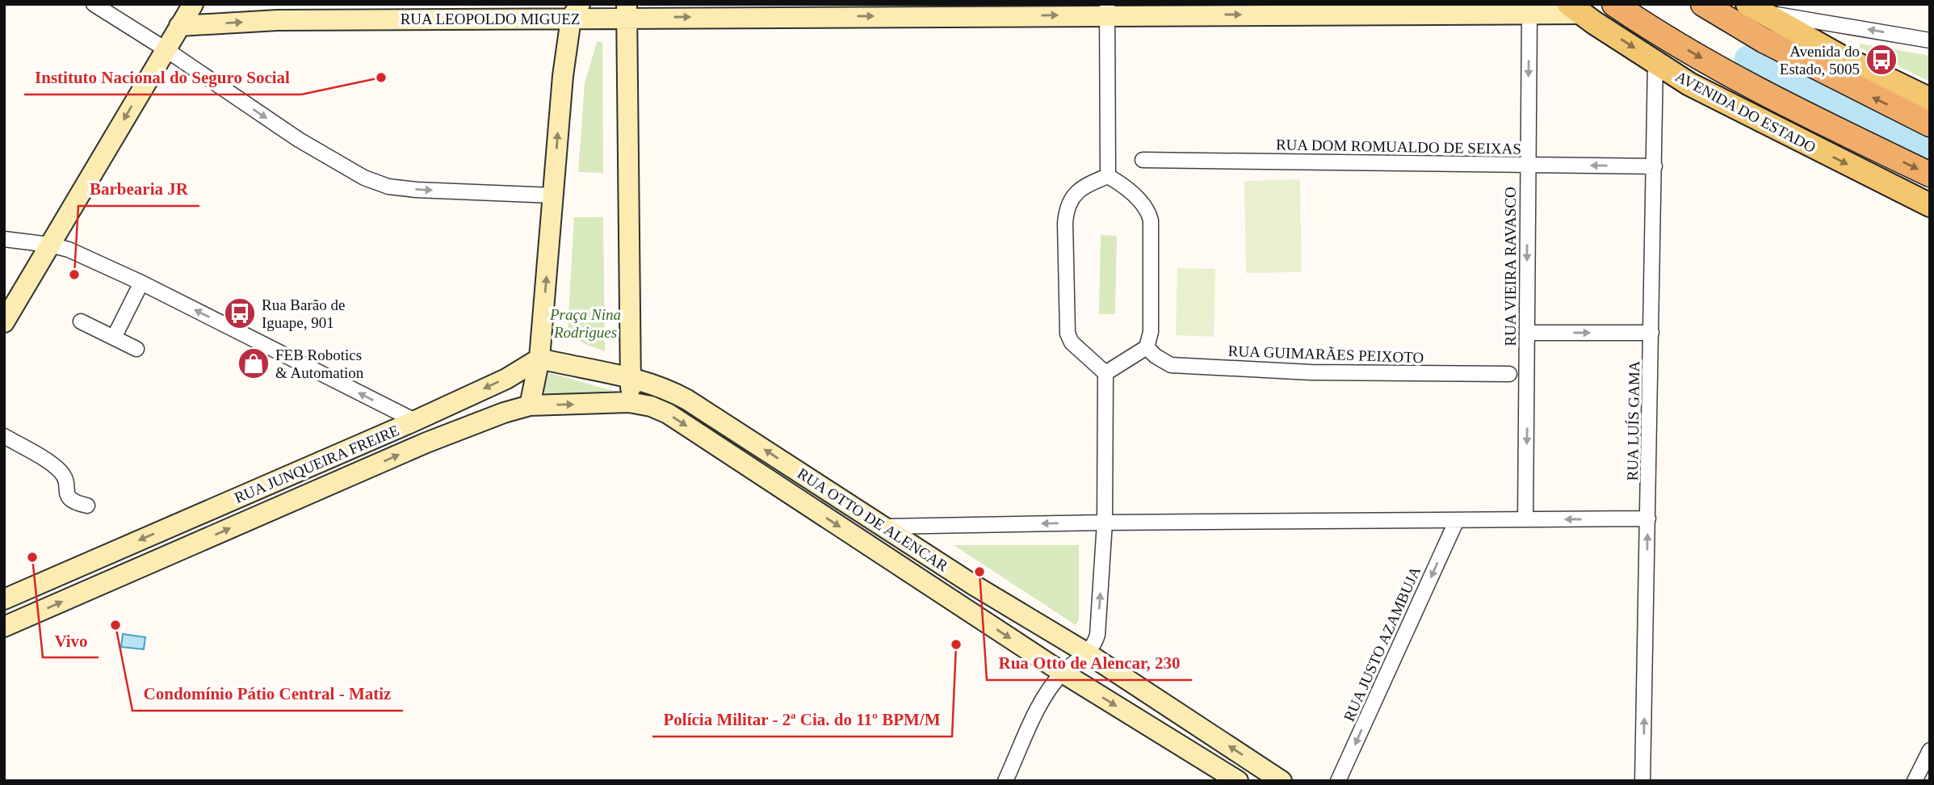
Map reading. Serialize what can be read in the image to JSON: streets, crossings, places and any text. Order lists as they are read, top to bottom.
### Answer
{
  "streets": {
    "highway": ["AVENIDA DO ESTADO"],
    "main road": ["RUA LEOPOLDO MIGUEZ", "RUA JUNQUEIRA FREIRE", "RUA OTTO DE ALENCAR"],
    "street": [
      "RUA DOM ROMUALDO DE SEIXAS",
      "RUA VIEIRA RAVASCO",
      "RUA GUIMARÃES PEIXOTO",
      "RUA LUÍS GAMA",
      "RUA JUSTO AZAMBUJA"
    ]
  },
  "crossings": [
    ["RUA LEOPOLDO MIGUEZ", "AVENIDA DO ESTADO"],
    ["RUA LEOPOLDO MIGUEZ", "RUA VIEIRA RAVASCO"],
    ["AVENIDA DO ESTADO", "RUA LUÍS GAMA"],
    ["RUA DOM ROMUALDO DE SEIXAS", "RUA VIEIRA RAVASCO"],
    ["RUA DOM ROMUALDO DE SEIXAS", "RUA LUÍS GAMA"],
    ["RUA JUNQUEIRA FREIRE", "RUA OTTO DE ALENCAR"]
  ],
  "one_way": [
    "RUA LEOPOLDO MIGUEZ",
    "RUA VIEIRA RAVASCO",
    "RUA LUÍS GAMA",
    "RUA JUSTO AZAMBUJA"
  ],
  "parks": ["Praça Nina Rodrigues"],
  "places": {
    "bus stop": ["Avenida do Estado, 5005", "Rua Barão de Iguape, 901"],
    "other": [
      "Instituto Nacional do Seguro Social",
      "Barbearia JR",
      "Vivo",
      "Rua Otto de Alencar, 230",
      "Condomínio Pátio Central - Matiz",
      "Polícia Militar - 2ª Cia. do 11º BPM/M"
    ],
    "shop": ["FEB Robotics & Automation"]
  }
}
